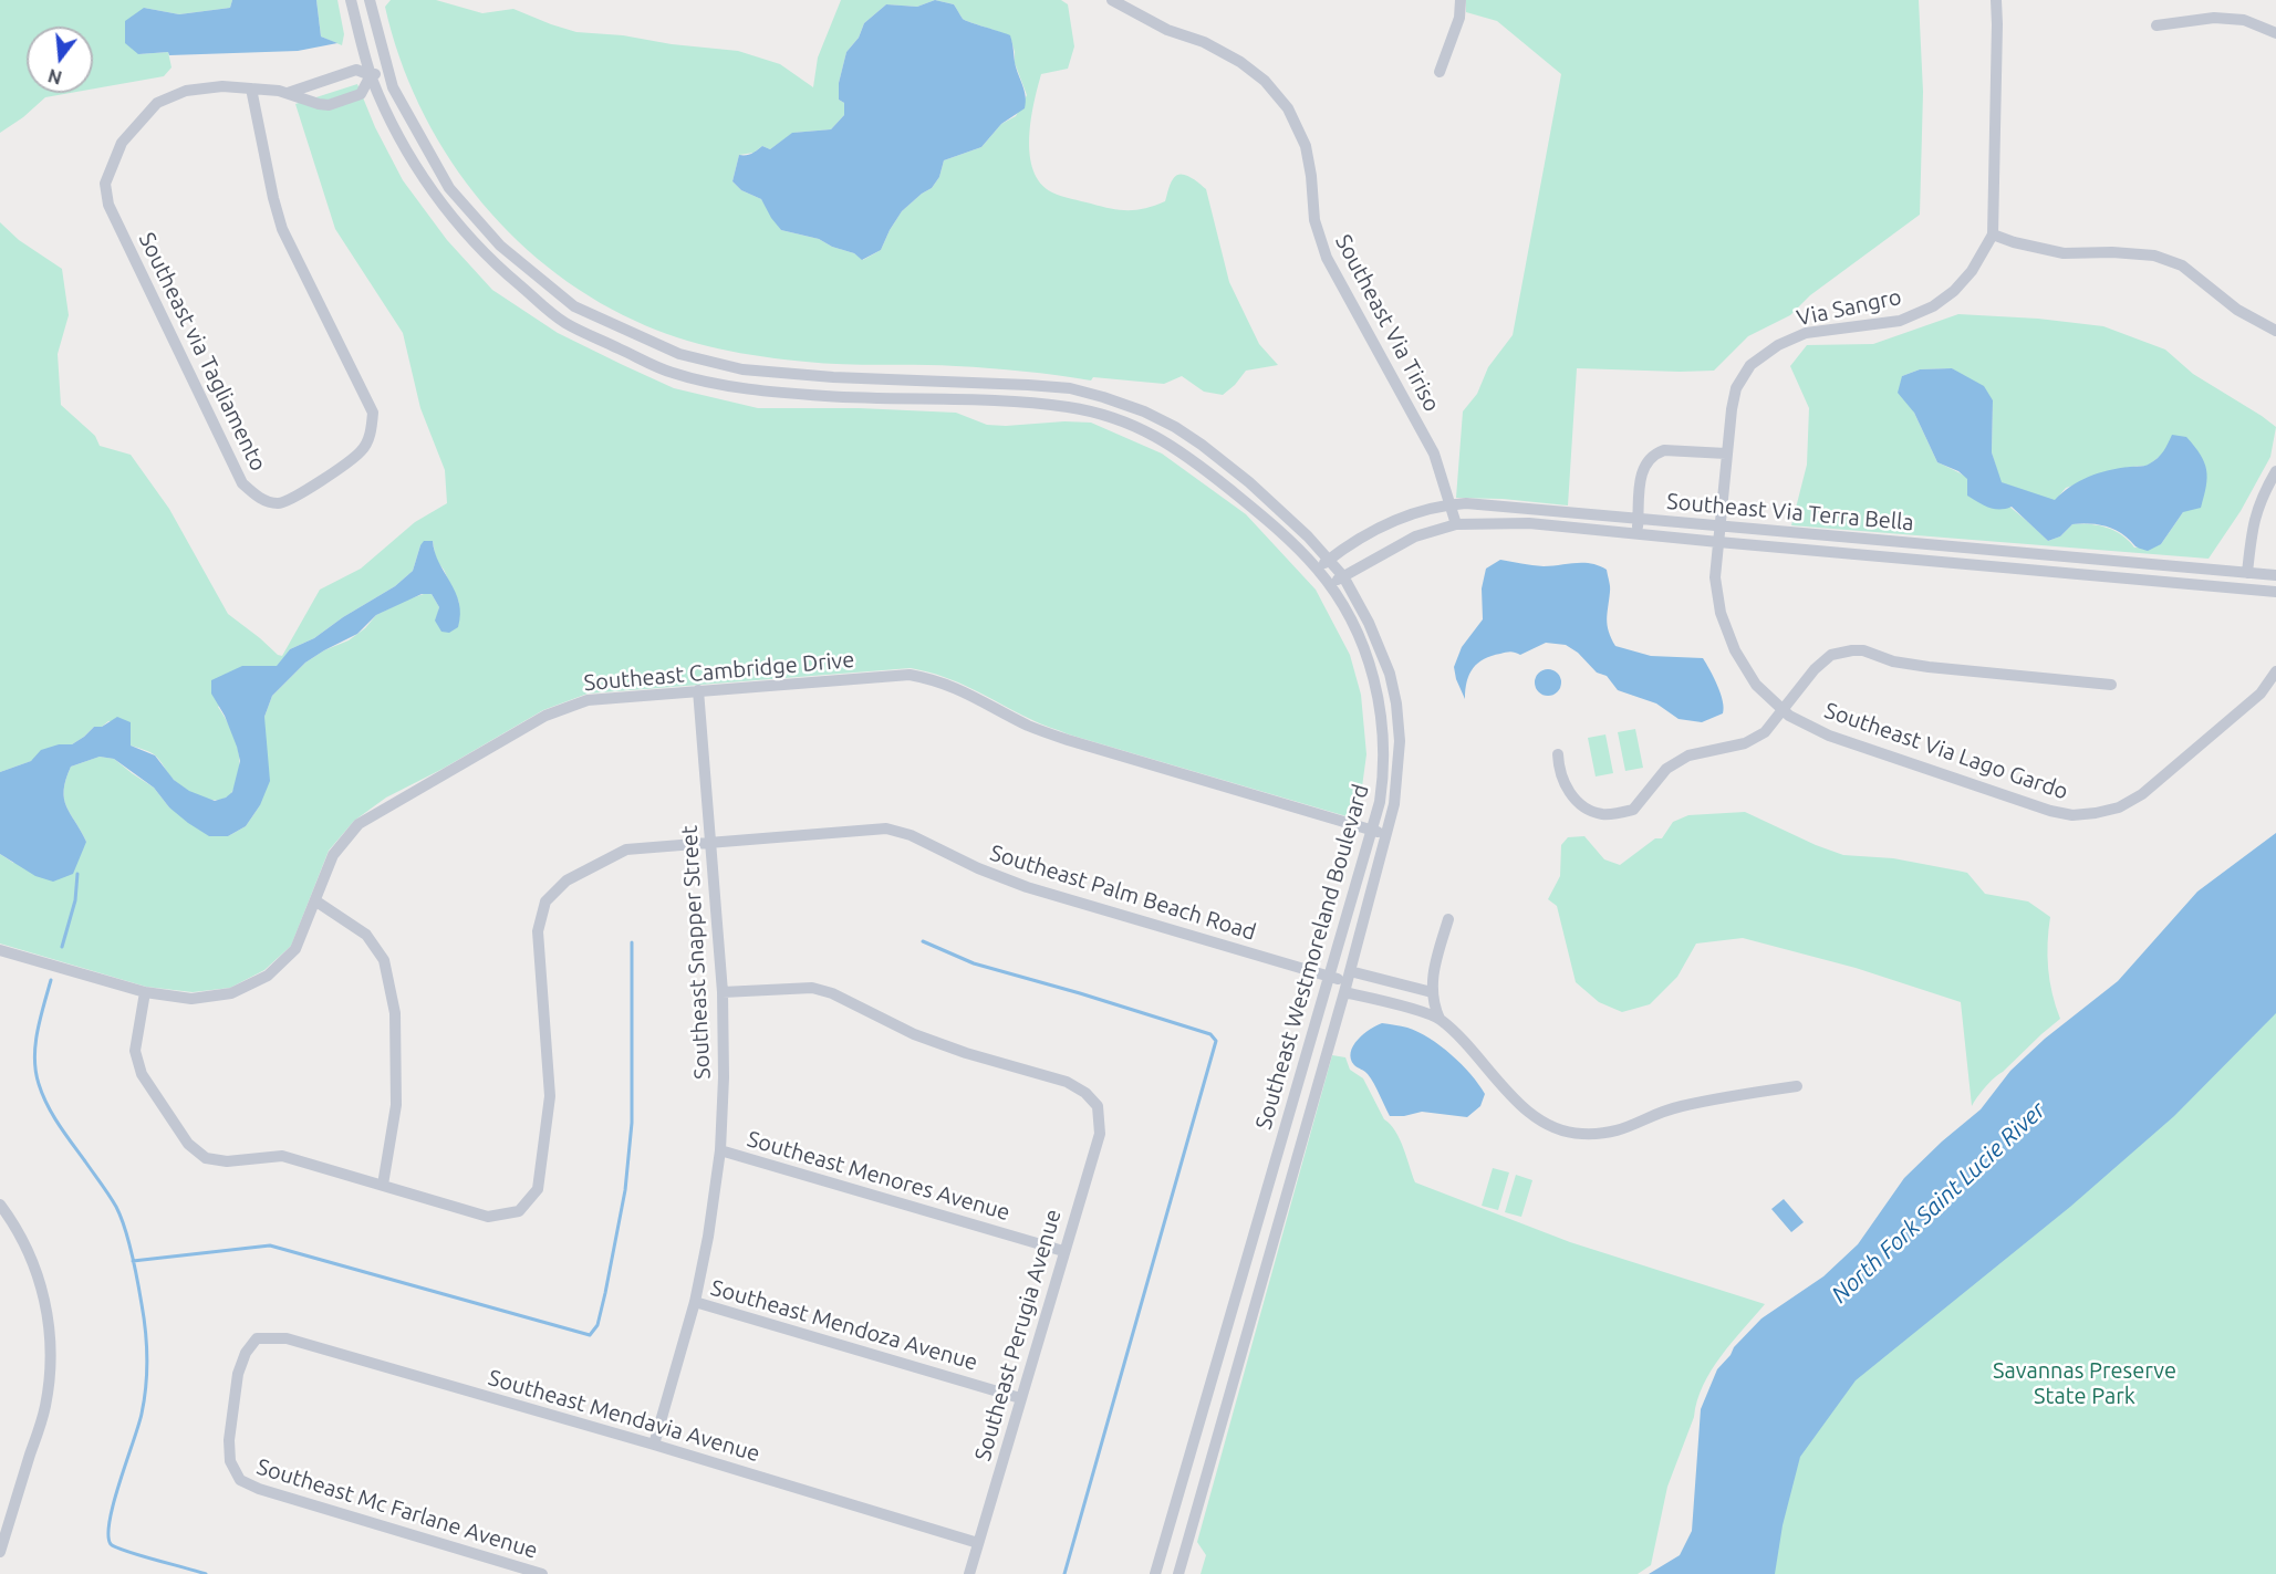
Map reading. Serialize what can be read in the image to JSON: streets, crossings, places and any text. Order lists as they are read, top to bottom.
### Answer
{
  "streets": {
    "street": [
      "Via Sangro",
      "Southeast Via Tiriso",
      "Southeast via Tagliamento",
      "Southeast Via Terra Bella",
      "Southeast Cambridge Drive",
      "Southeast Via Lago Gardo",
      "Southeast Palm Beach Road",
      "Southeast Snapper Street",
      "Southeast Westmoreland Boulevard",
      "Southeast Menores Avenue",
      "Southeast Mendoza Avenue",
      "Southeast Perugia Avenue",
      "Southeast Mendavia Avenue",
      "Southeast Mc Farlane Avenue"
    ]
  },
  "crossings": [
    ["Via Sangro", "Southeast Via Terra Bella"],
    ["Via Sangro", "Southeast Via Lago Gardo"],
    ["Southeast Via Tiriso", "Southeast Via Terra Bella"],
    ["Southeast via Tagliamento", "Southeast Westmoreland Boulevard"],
    ["Southeast Via Terra Bella", "Southeast Via Lago Gardo"],
    ["Southeast Via Terra Bella", "Southeast Westmoreland Boulevard"],
    ["Southeast Cambridge Drive", "Southeast Palm Beach Road"],
    ["Southeast Cambridge Drive", "Southeast Snapper Street"],
    ["Southeast Cambridge Drive", "Southeast Westmoreland Boulevard"],
    ["Southeast Palm Beach Road", "Southeast Snapper Street"],
    ["Southeast Palm Beach Road", "Southeast Westmoreland Boulevard"],
    ["Southeast Snapper Street", "Southeast Menores Avenue"],
    ["Southeast Snapper Street", "Southeast Mendoza Avenue"],
    ["Southeast Snapper Street", "Southeast Perugia Avenue"],
    ["Southeast Snapper Street", "Southeast Mendavia Avenue"],
    ["Southeast Menores Avenue", "Southeast Perugia Avenue"],
    ["Southeast Mendoza Avenue", "Southeast Perugia Avenue"],
    ["Southeast Perugia Avenue", "Southeast Mendavia Avenue"],
    ["Southeast Mendavia Avenue", "Southeast Mc Farlane Avenue"]
  ],
  "water": ["North Fork Saint Lucie River"],
  "parks": ["Savannas Preserve State Park"],
  "north": "bottom"
}
